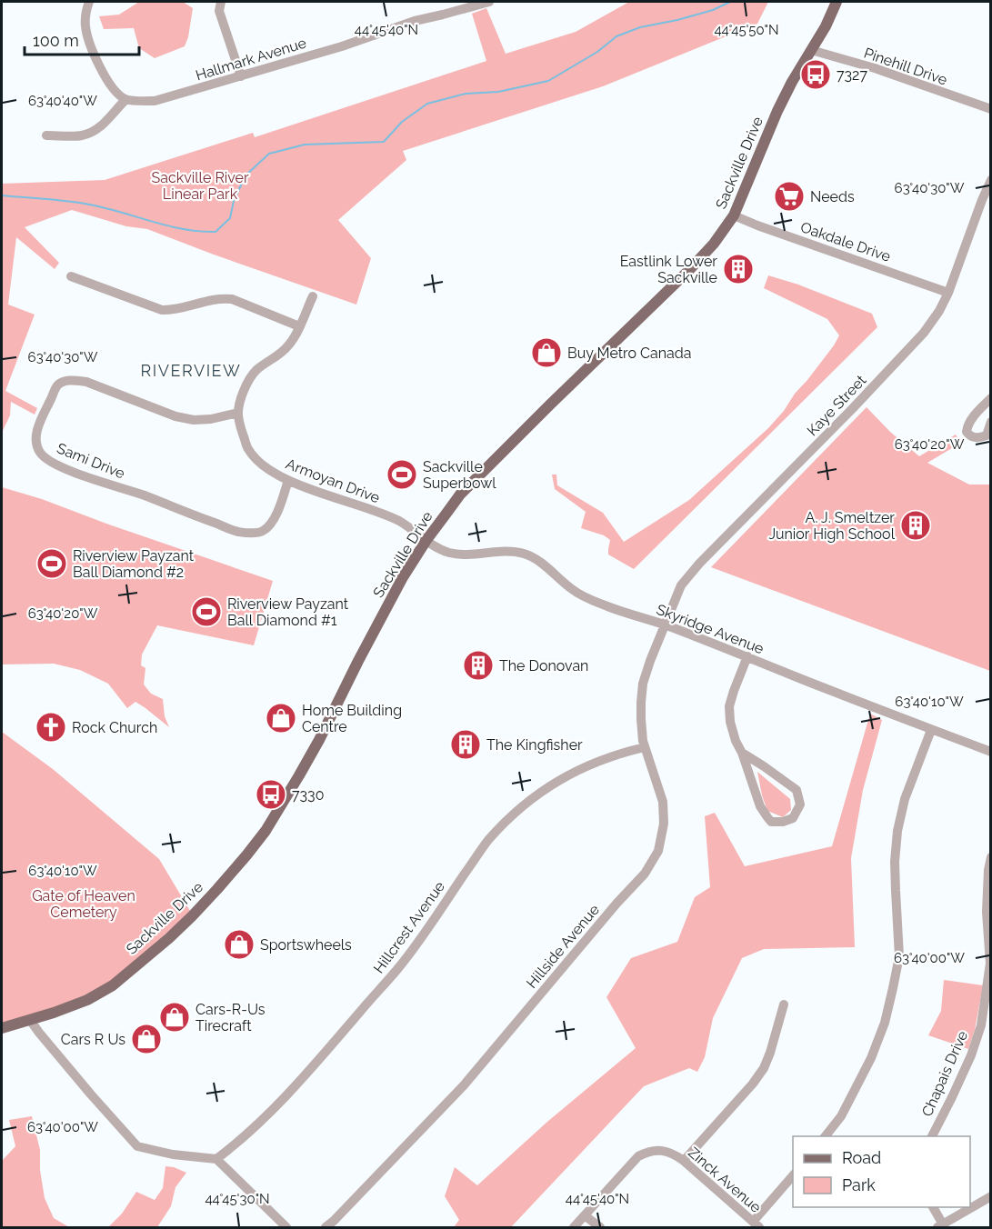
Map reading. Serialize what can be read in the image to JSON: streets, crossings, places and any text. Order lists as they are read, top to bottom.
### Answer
{
  "streets": {
    "main road": ["Sackville Drive"],
    "street": [
      "Hallmark Avenue",
      "Pinehill Drive",
      "Oakdale Drive",
      "Kaye Street",
      "Sami Drive",
      "Armoyan Drive",
      "Skyridge Avenue",
      "Hillcrest Avenue",
      "Hillside Avenue",
      "Chapais Drive",
      "Zinck Avenue"
    ]
  },
  "crossings": [
    ["Pinehill Drive", "Sackville Drive"],
    ["Sackville Drive", "Oakdale Drive"],
    ["Sackville Drive", "Armoyan Drive"],
    ["Sackville Drive", "Skyridge Avenue"],
    ["Oakdale Drive", "Kaye Street"],
    ["Kaye Street", "Skyridge Avenue"],
    ["Kaye Street", "Hillside Avenue"],
    ["Sami Drive", "Armoyan Drive"],
    ["Armoyan Drive", "Skyridge Avenue"],
    ["Skyridge Avenue", "Hillside Avenue"],
    ["Hillcrest Avenue", "Hillside Avenue"]
  ],
  "districts": ["RIVERVIEW"],
  "parks": ["Sackville River Linear Park", "Gate of Heaven Cemetery"],
  "places": {
    "bus stop": ["7327", "7330"],
    "supermarket": ["Needs"],
    "building": [
      "Eastlink Lower Sackville",
      "A. J. Smeltzer Junior High School",
      "The Donovan",
      "The Kingfisher"
    ],
    "shop": [
      "Buy Metro Canada",
      "Home Building Centre",
      "Sportswheels",
      "Cars-R-Us Tirecraft",
      "Cars R Us"
    ],
    "sports": ["Sackville Superbowl", "Riverview Payzant Ball Diamond #2", "Riverview Payzant Ball Diamond #1"],
    "church": ["Rock Church"]
  },
  "legend": ["Road", "Park"],
  "scale_bar": "100 m",
  "coordinates": [
    "44°45'40\"N",
    "44°45'50\"N",
    "63°40'40\"W",
    "63°40'30\"W",
    "63°40'20\"W",
    "63°40'10\"W",
    "63°40'00\"W",
    "44°45'30\"N"
  ]
}
